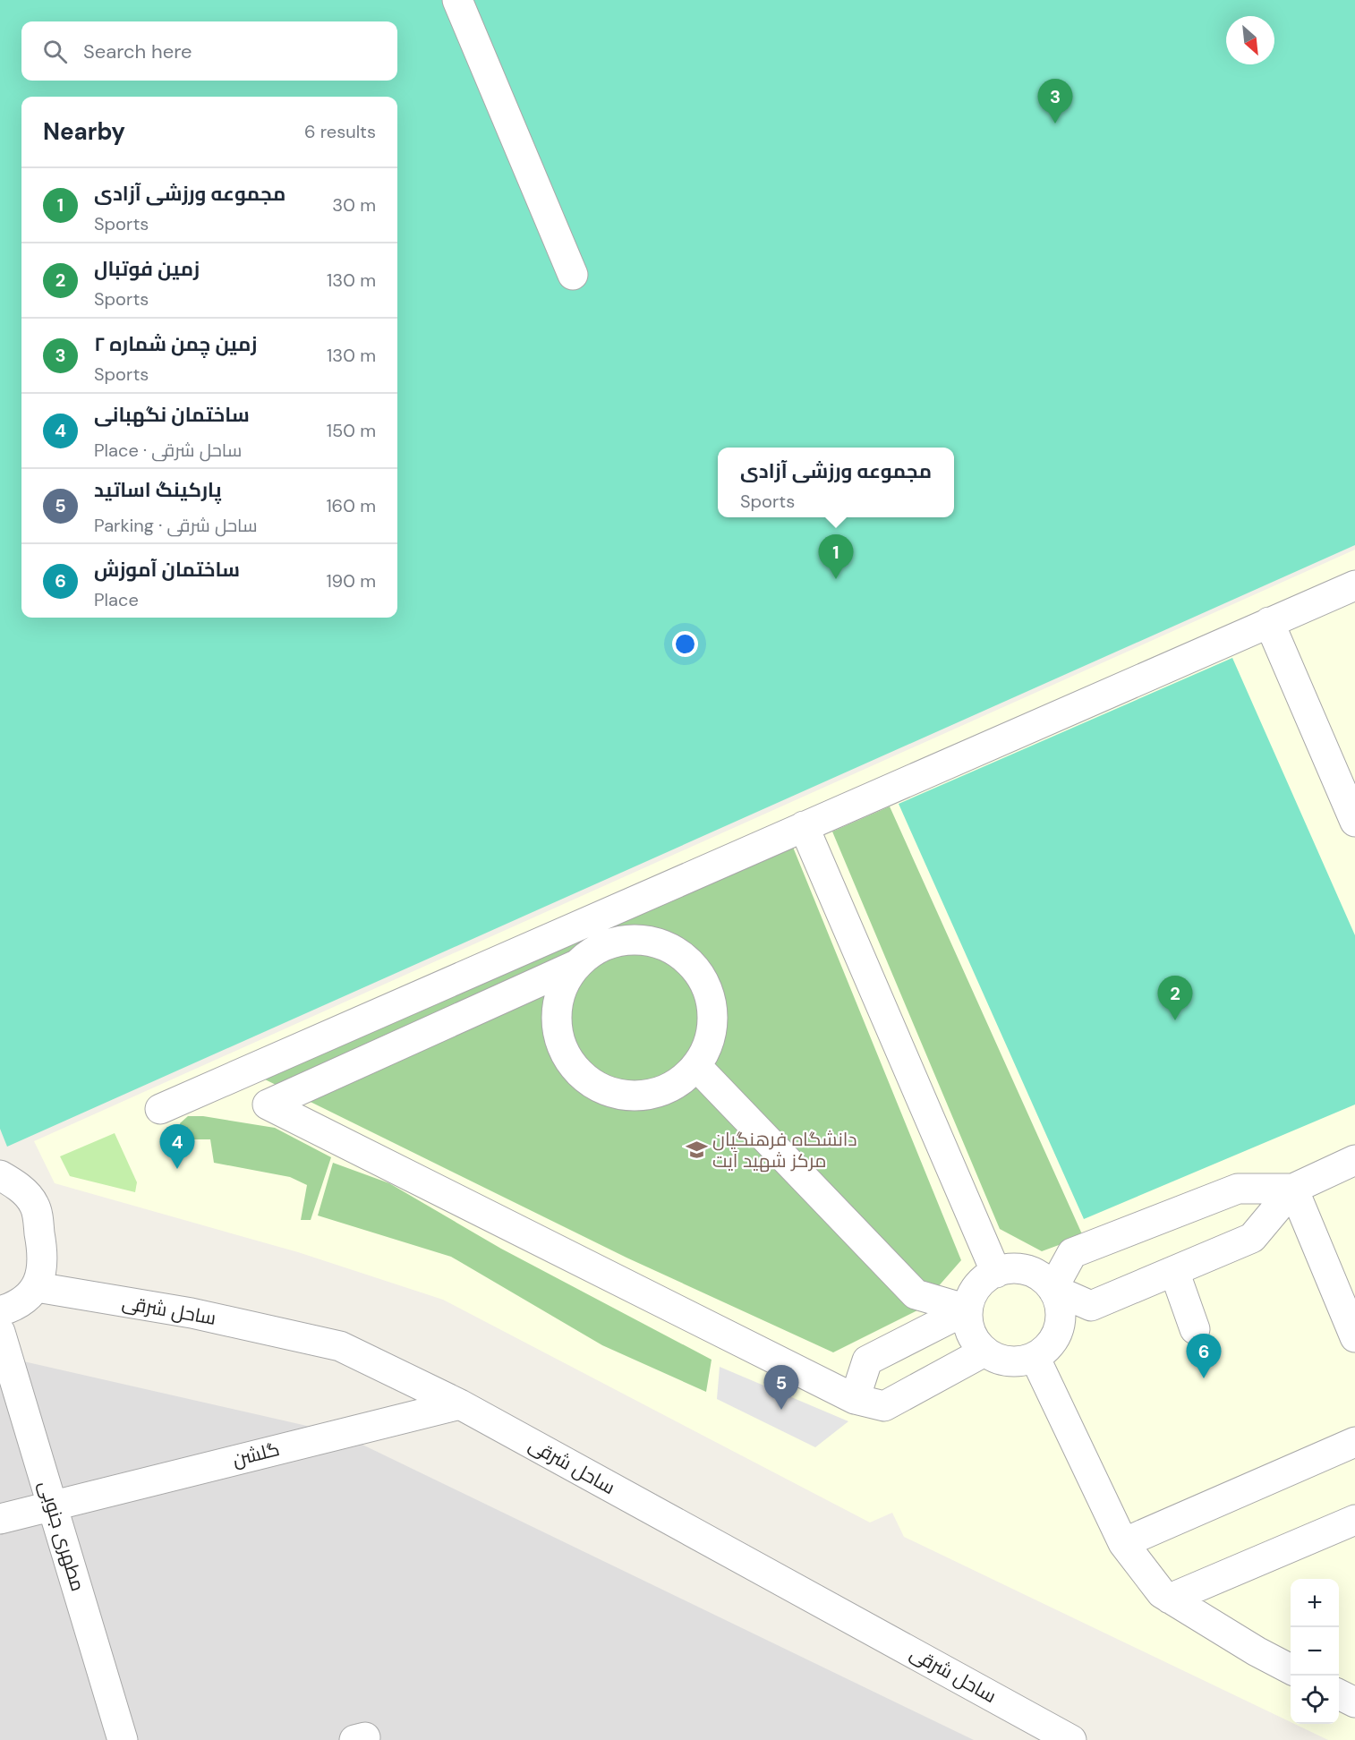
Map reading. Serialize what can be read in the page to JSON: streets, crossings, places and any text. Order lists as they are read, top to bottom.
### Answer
{
  "streets": {
    "street": ["ساحل شرقی", "گلشن", "مطهری جنوبی"]
  },
  "crossings": [
    ["ساحل شرقی", "گلشن"],
    ["گلشن", "مطهری جنوبی"]
  ],
  "places": {
    "school or university": ["دانشگاه فرهنگیان مرکز شهید آیت"]
  },
  "north": "bottom right",
  "page": {
    "search": "Search here",
    "pins": [
      "3",
      "1",
      "2",
      "4",
      "6",
      "5"
    ],
    "heading": ["Nearby", "6 results"],
    "list": [
      {
        "mark": "1",
        "name": "مجموعه ورزشی آزادی",
        "note": "Sports",
        "value": "30 m"
      },
      {
        "mark": "2",
        "name": "زمین فوتبال",
        "note": "Sports",
        "value": "130 m"
      },
      {
        "mark": "3",
        "name": "زمین چمن شماره ۲",
        "note": "Sports",
        "value": "130 m"
      },
      {
        "mark": "4",
        "name": "ساختمان نگهبانی",
        "note": "Place · ساحل شرقی",
        "value": "150 m"
      },
      {
        "mark": "5",
        "name": "پارکینگ اساتید",
        "note": "Parking · ساحل شرقی",
        "value": "160 m"
      },
      {
        "mark": "6",
        "name": "ساختمان آموزش",
        "note": "Place",
        "value": "190 m"
      }
    ],
    "popup": ["مجموعه ورزشی آزادی", "Sports"],
    "map_buttons": ["+", "−"]
  }
}
